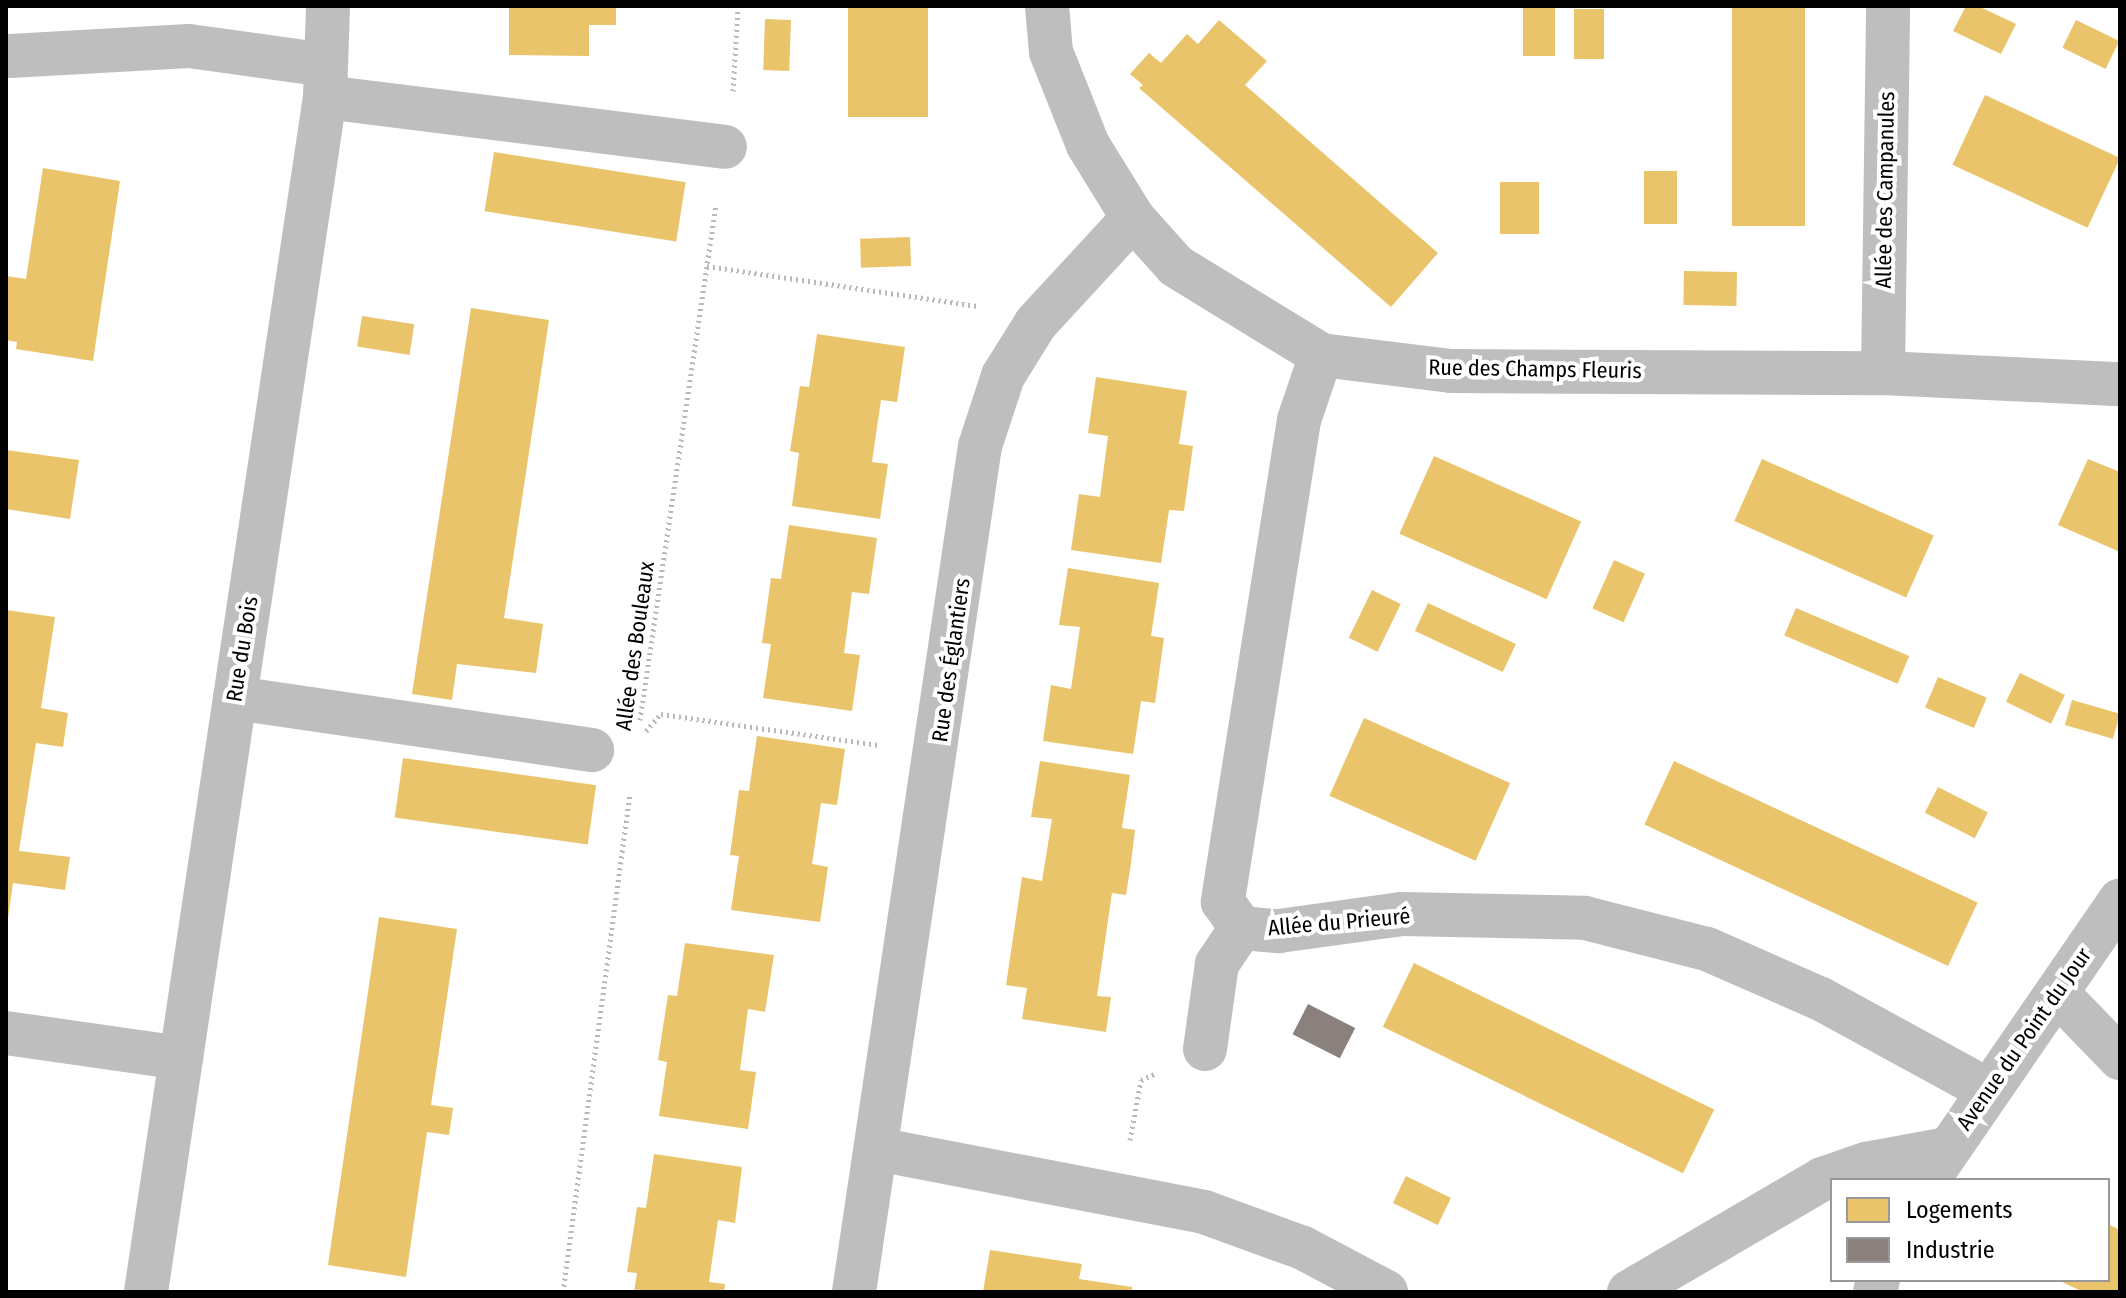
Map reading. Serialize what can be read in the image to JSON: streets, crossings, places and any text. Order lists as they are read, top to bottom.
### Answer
{
  "streets": {
    "street": [
      "Allée des Campanules",
      "Rue des Champs Fleuris",
      "Rue du Bois",
      "Rue des Églantiers",
      "Allée du Prieuré",
      "Avenue du Point du Jour"
    ],
    "path": ["Allée des Bouleaux"]
  },
  "crossings": [
    ["Allée des Campanules", "Rue des Champs Fleuris"],
    ["Rue des Champs Fleuris", "Rue des Églantiers"],
    ["Rue des Champs Fleuris", "Allée du Prieuré"],
    ["Allée des Bouleaux", "Rue des Églantiers"],
    ["Allée du Prieuré", "Avenue du Point du Jour"]
  ],
  "legend": ["Logements", "Industrie"]
}
